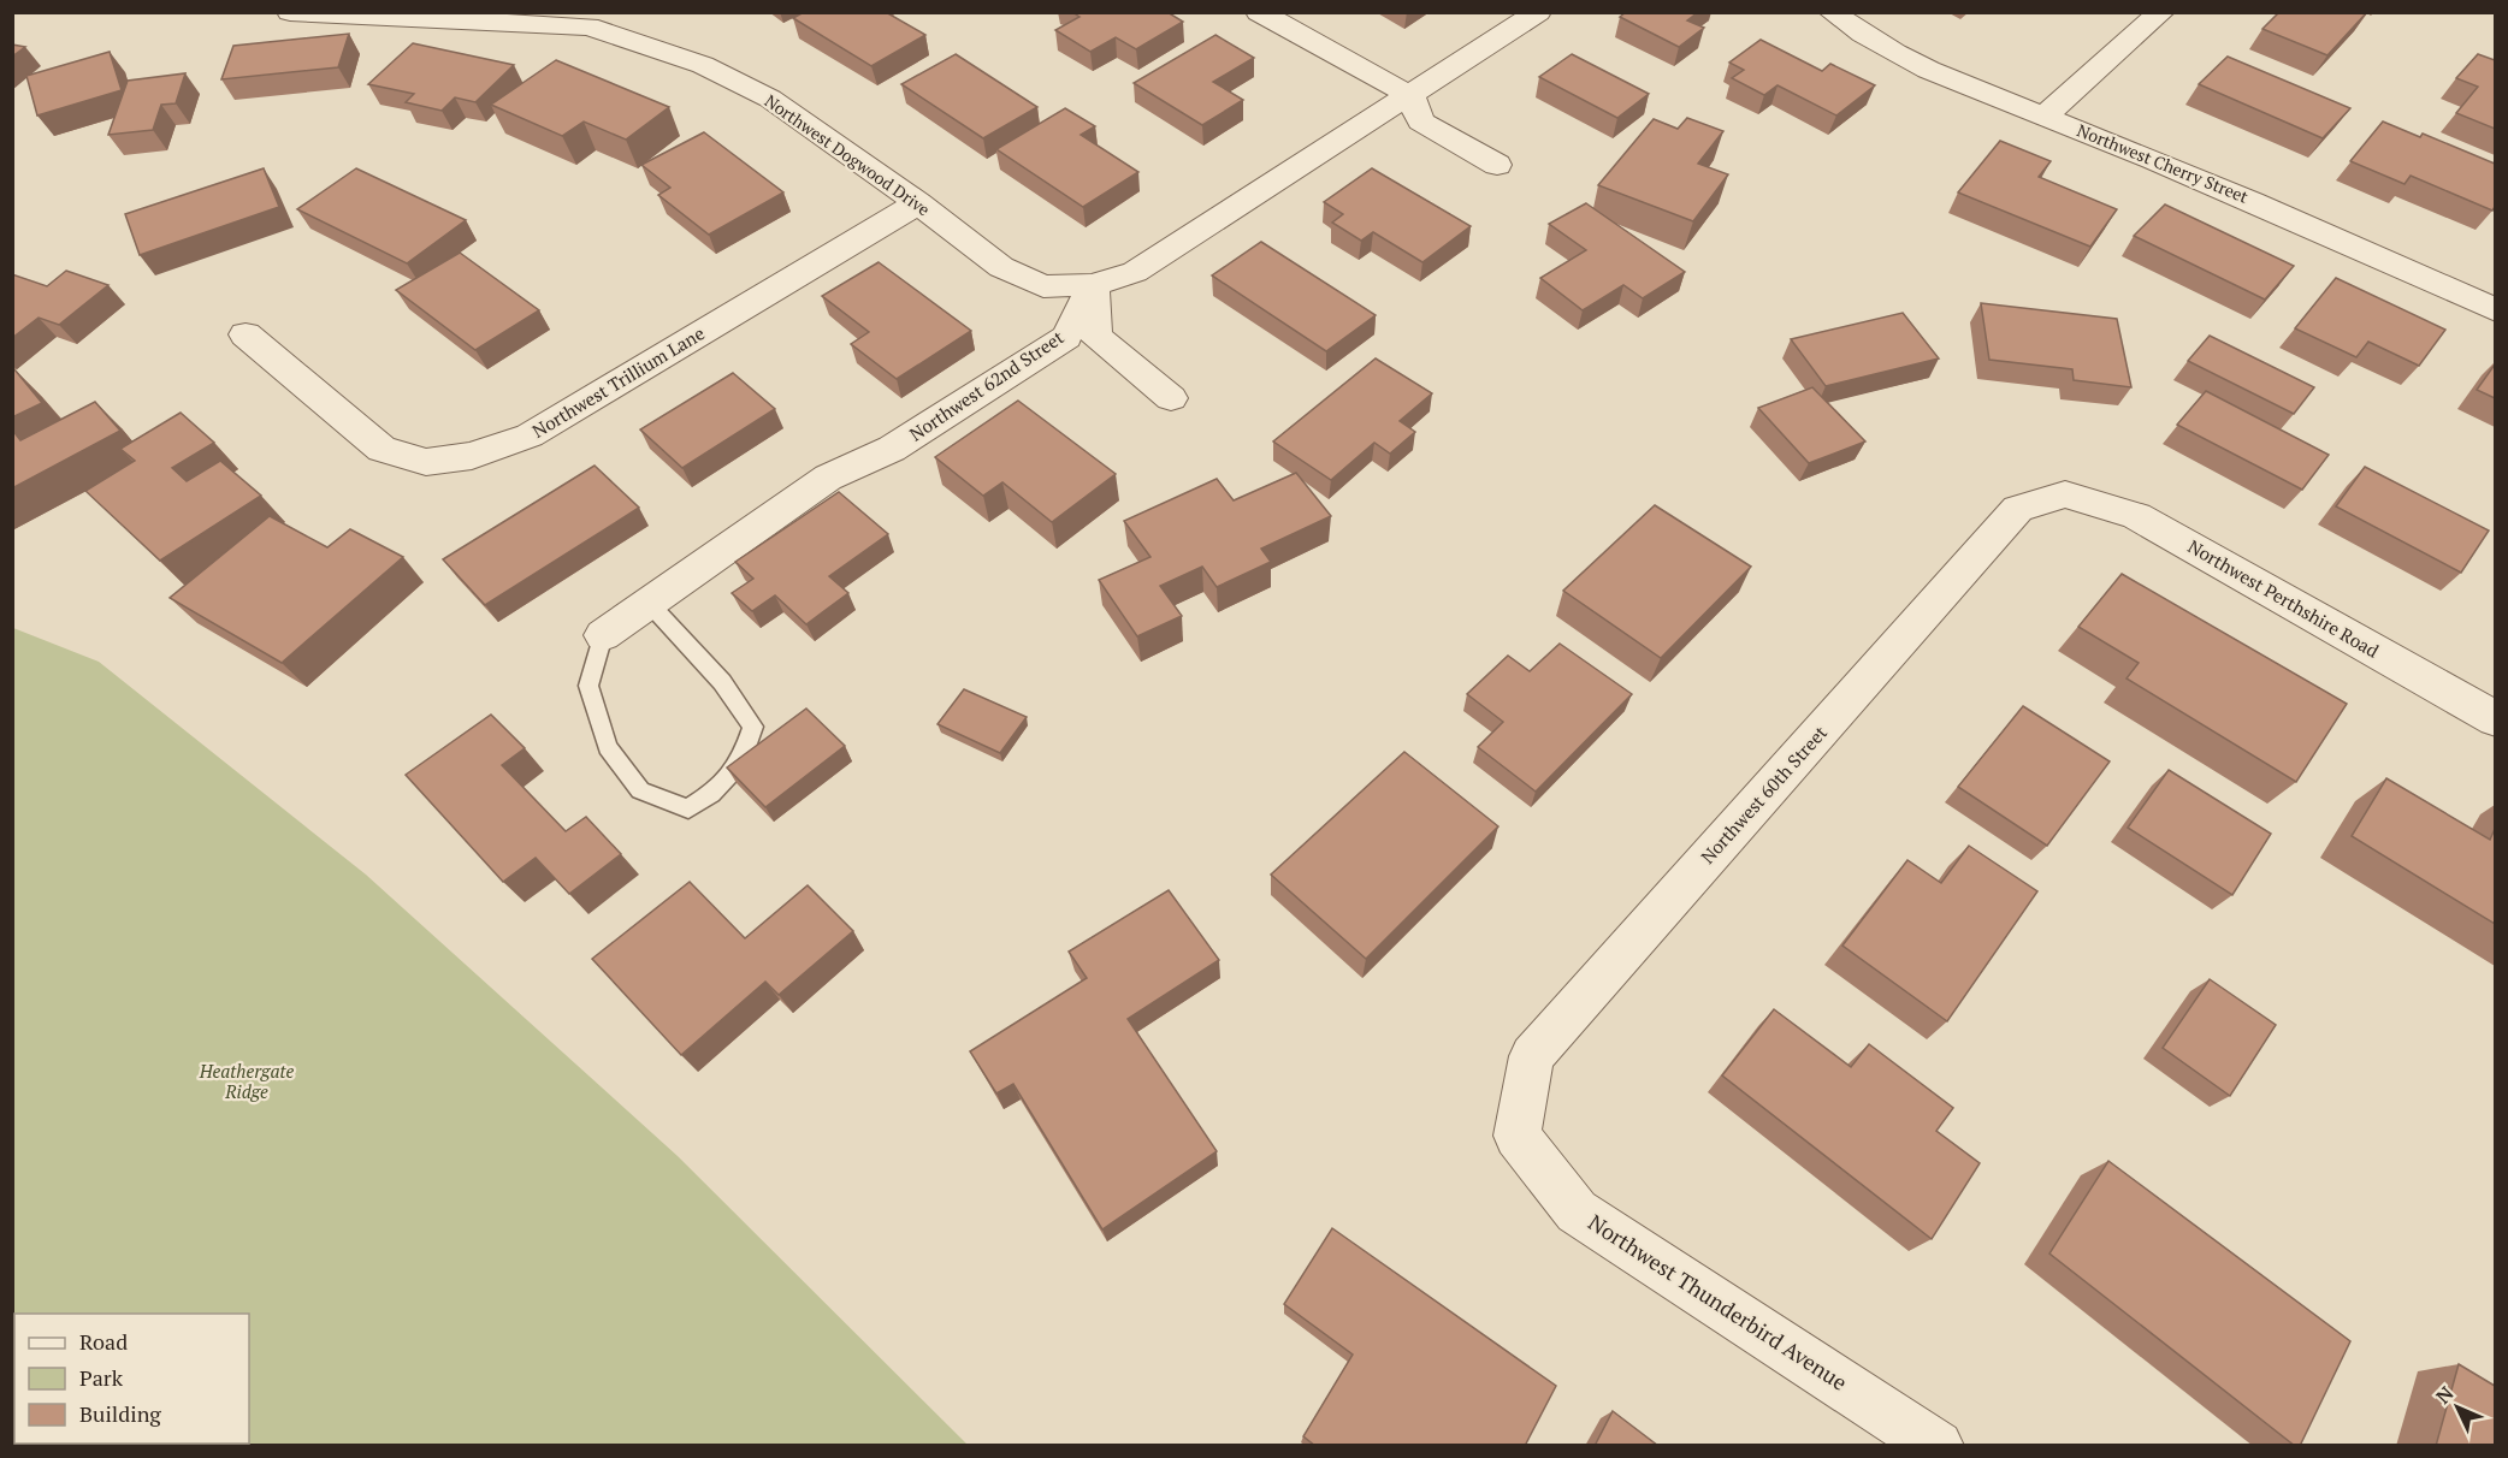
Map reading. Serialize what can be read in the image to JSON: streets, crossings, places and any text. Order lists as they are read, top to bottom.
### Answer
{
  "streets": {
    "street": [
      "Northwest Dogwood Drive",
      "Northwest Cherry Street",
      "Northwest Trillium Lane",
      "Northwest 62nd Street",
      "Northwest Perthshire Road",
      "Northwest 60th Street",
      "Northwest Thunderbird Avenue"
    ]
  },
  "crossings": [
    ["Northwest Dogwood Drive", "Northwest Trillium Lane"],
    ["Northwest Dogwood Drive", "Northwest 62nd Street"],
    ["Northwest Perthshire Road", "Northwest 60th Street"],
    ["Northwest 60th Street", "Northwest Thunderbird Avenue"]
  ],
  "parks": ["Heathergate Ridge"],
  "legend": ["Road", "Park", "Building"],
  "north": "top left"
}
